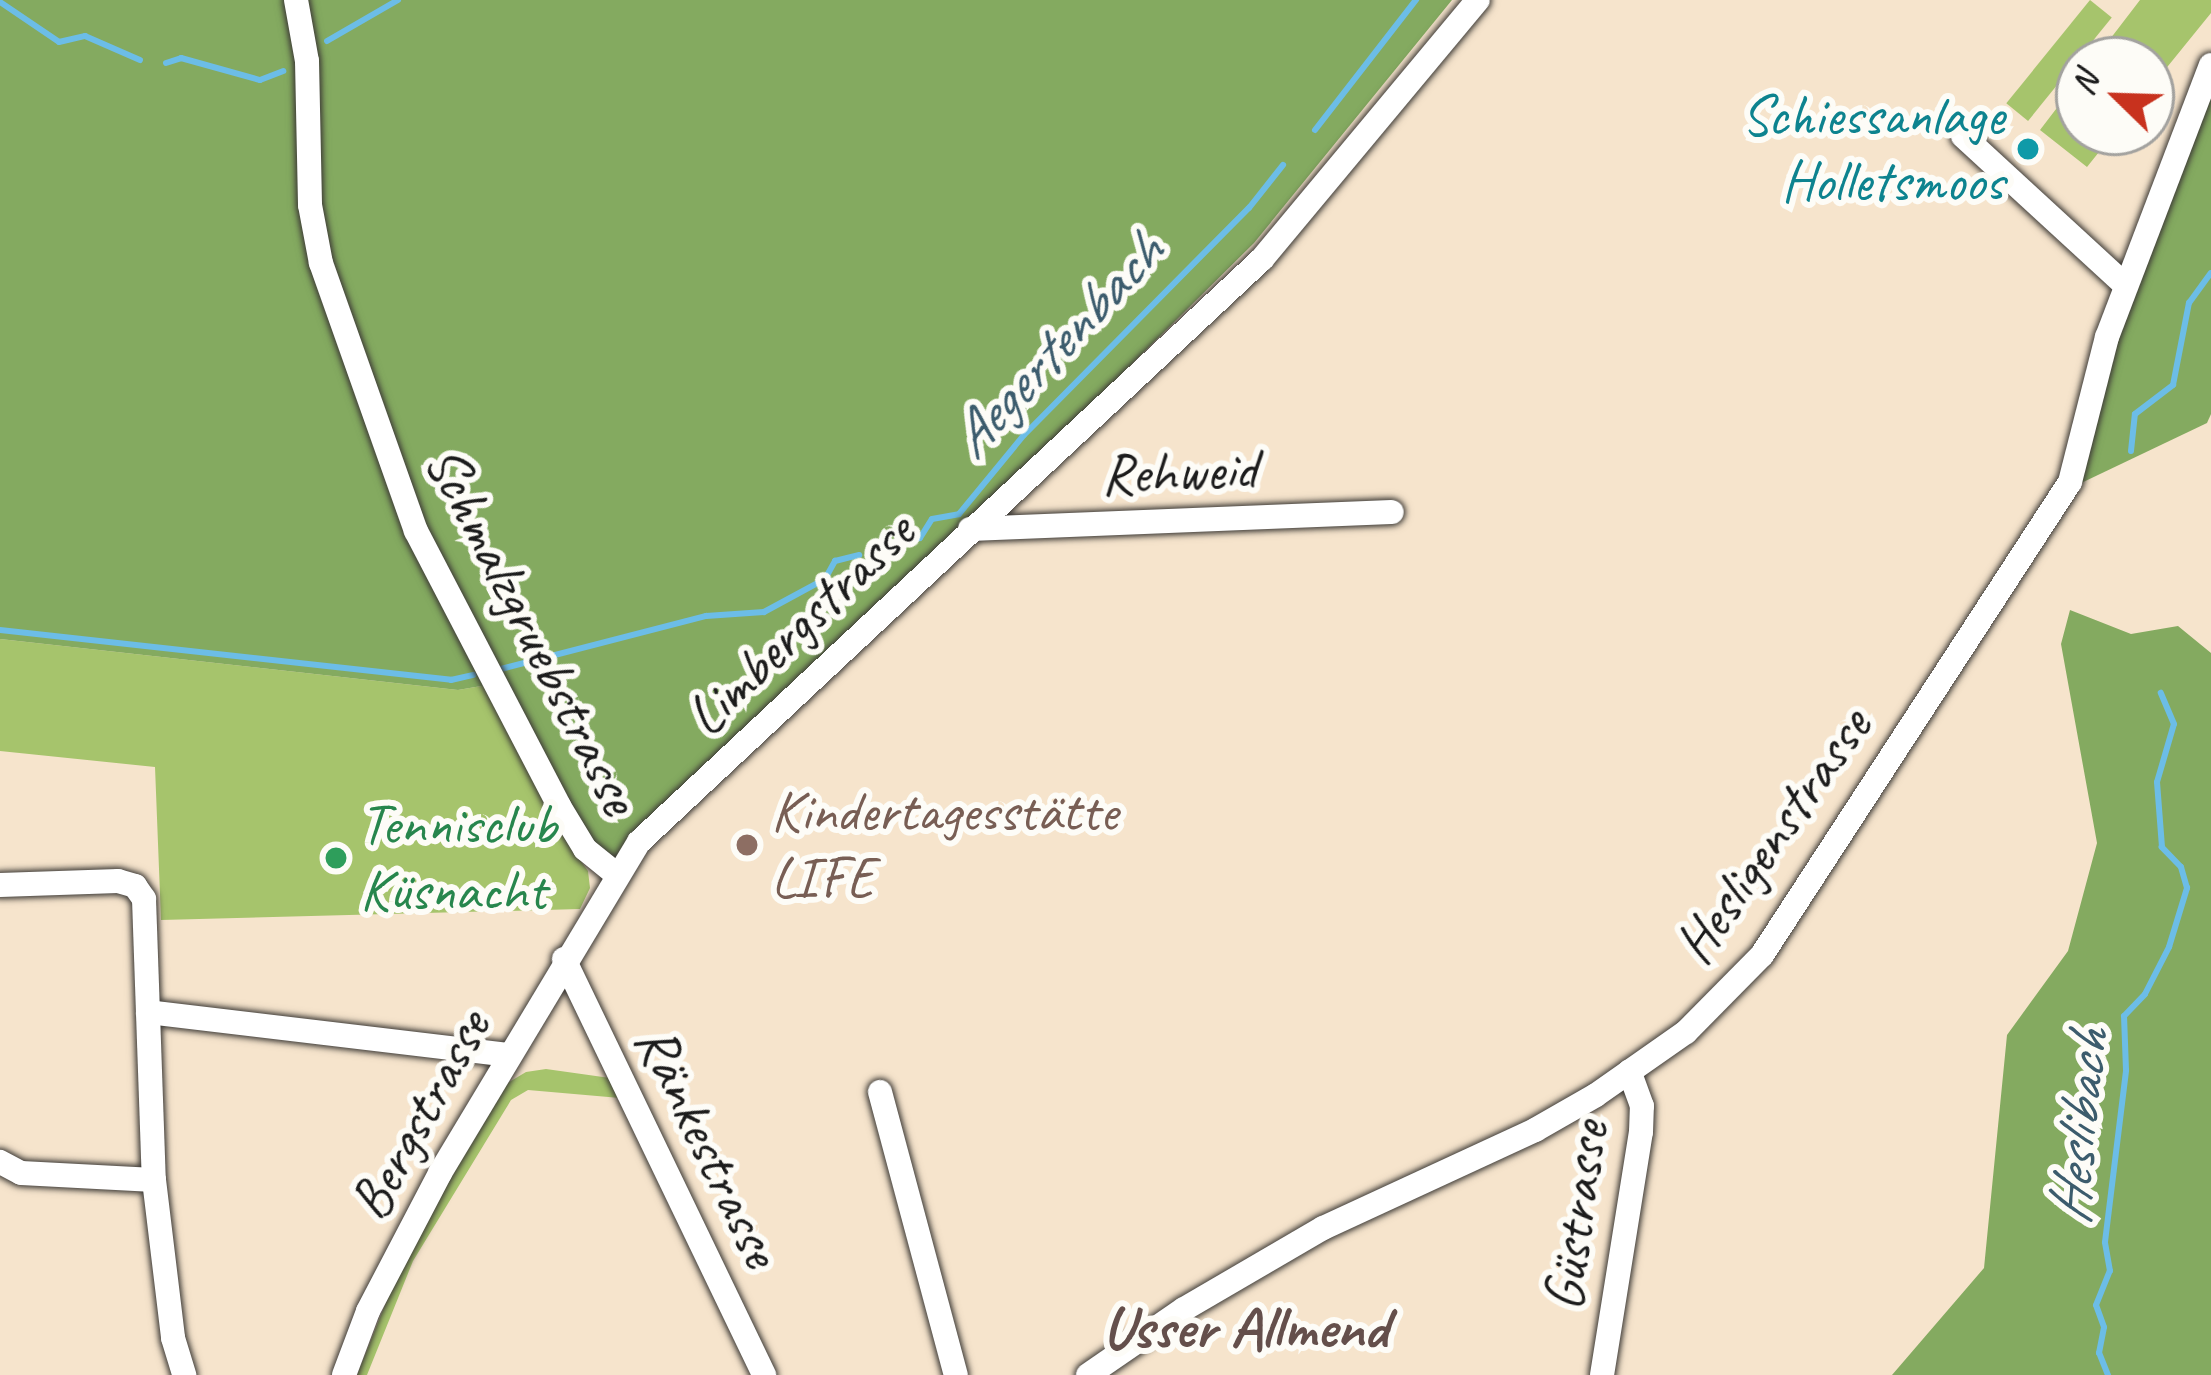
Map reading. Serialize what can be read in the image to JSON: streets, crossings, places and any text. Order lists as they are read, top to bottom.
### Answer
{
  "streets": {
    "street": [
      "Rehweid",
      "Limbergstrasse",
      "Schmalzgruebstrasse",
      "Hesligenstrasse",
      "Bergstrasse",
      "Ränkestrasse",
      "Güstrasse"
    ]
  },
  "crossings": [
    ["Rehweid", "Limbergstrasse"],
    ["Limbergstrasse", "Schmalzgruebstrasse"],
    ["Limbergstrasse", "Bergstrasse"],
    ["Hesligenstrasse", "Güstrasse"],
    ["Bergstrasse", "Ränkestrasse"]
  ],
  "districts": ["Usser Allmend"],
  "water": ["Aegertenbach", "Heslibach"],
  "places": ["Schiessanlage Holletsmoos", "Kindertagesstätte LIFE", "Tennisclub Küsnacht"],
  "north": "top left"
}
